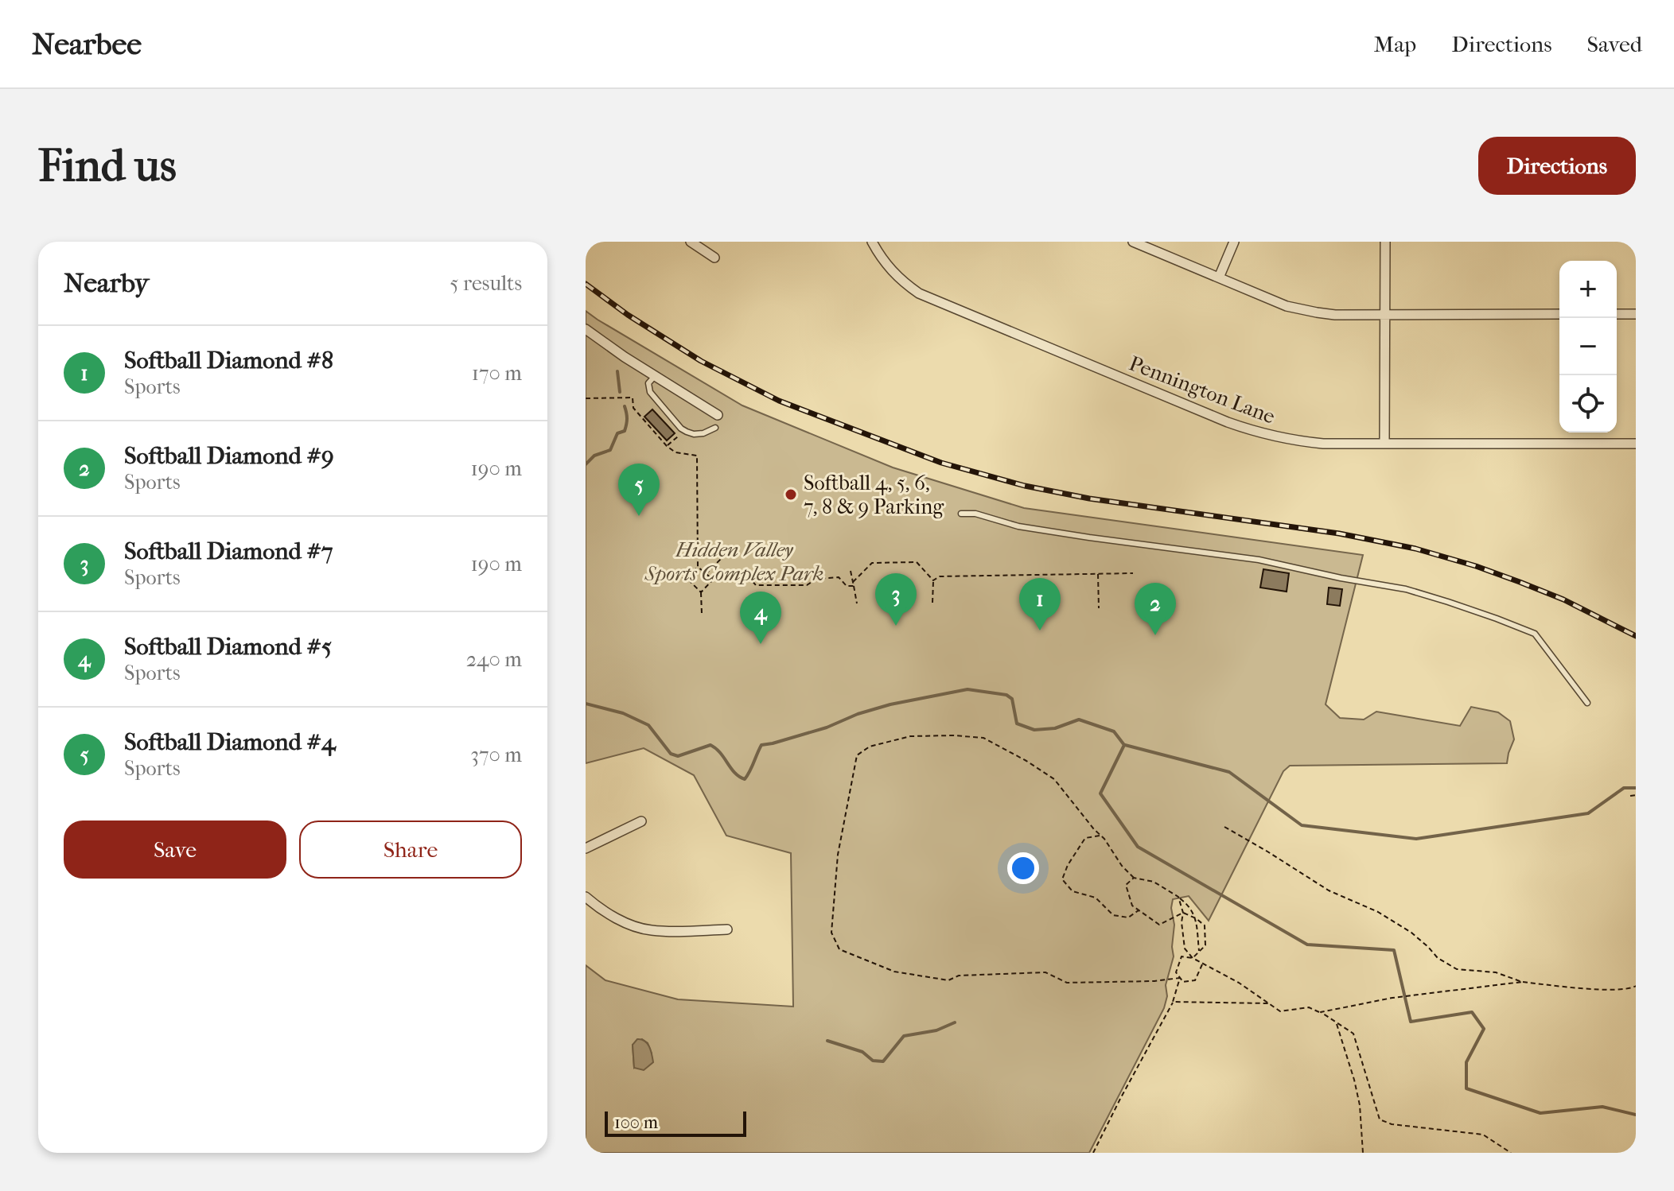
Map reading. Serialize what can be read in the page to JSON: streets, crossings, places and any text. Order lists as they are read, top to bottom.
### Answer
{
  "streets": {
    "street": ["Pennington Lane"]
  },
  "parks": ["Hidden Valley Sports Complex Park"],
  "places": ["Softball 4, 5, 6, 7, 8 & 9 Parking"],
  "scale_bar": "100 m",
  "page": {
    "header": "Nearbee",
    "nav": ["Map", "Directions", "Saved"],
    "buttons": [
      "Directions",
      ["Save", "Share"]
    ],
    "title": "Find us",
    "heading": ["Nearby", "5 results"],
    "map_buttons": ["+", "−"],
    "list": [
      {
        "mark": "1",
        "name": "Softball Diamond #8",
        "note": "Sports",
        "value": "170 m"
      },
      {
        "mark": "2",
        "name": "Softball Diamond #9",
        "note": "Sports",
        "value": "190 m"
      },
      {
        "mark": "3",
        "name": "Softball Diamond #7",
        "note": "Sports",
        "value": "190 m"
      },
      {
        "mark": "4",
        "name": "Softball Diamond #5",
        "note": "Sports",
        "value": "240 m"
      },
      {
        "mark": "5",
        "name": "Softball Diamond #4",
        "note": "Sports",
        "value": "370 m"
      }
    ],
    "pins": [
      "5",
      "3",
      "1",
      "2",
      "4"
    ],
    "scale": "100 m"
  }
}
